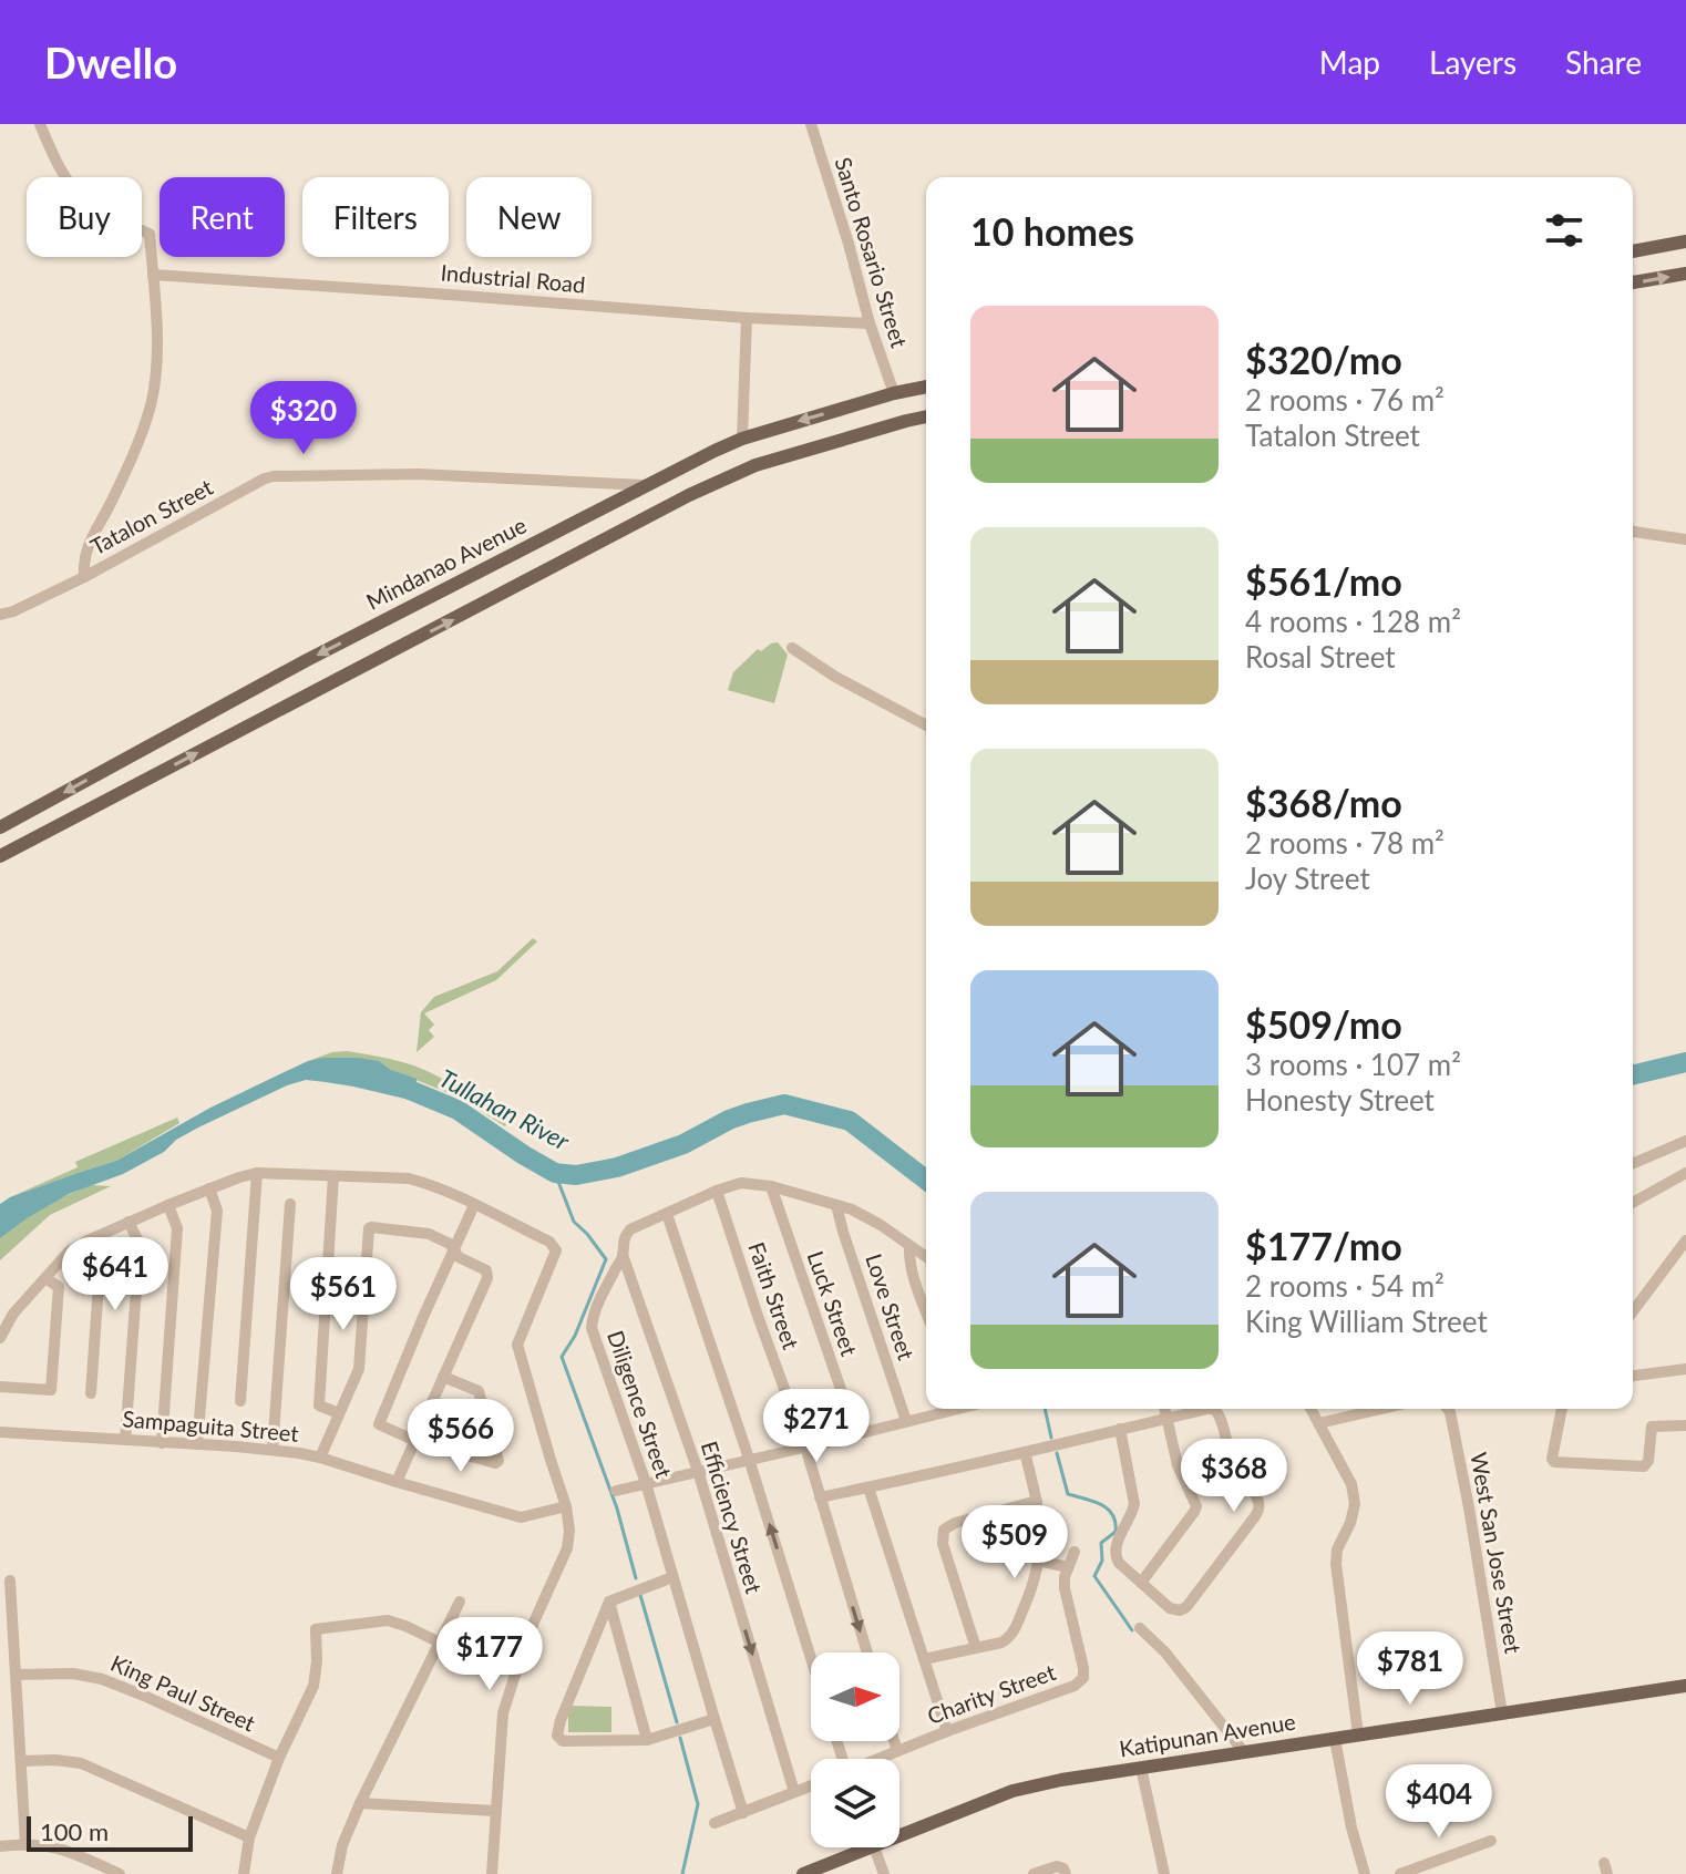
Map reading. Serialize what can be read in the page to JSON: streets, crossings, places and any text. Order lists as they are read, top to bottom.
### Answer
{
  "streets": {
    "main road": ["Mindanao Avenue", "Katipunan Avenue"],
    "street": [
      "Santo Rosario Street",
      "Industrial Road",
      "Tatalon Street",
      "Faith Street",
      "Luck Street",
      "Love Street",
      "Diligence Street",
      "Sampaguita Street",
      "Efficiency Street",
      "West San Jose Street",
      "King Paul Street",
      "Charity Street"
    ]
  },
  "crossings": [
    ["Santo Rosario Street", "Industrial Road"],
    ["Santo Rosario Street", "Mindanao Avenue"],
    ["Tatalon Street", "Mindanao Avenue"],
    ["Faith Street", "Diligence Street"],
    ["Luck Street", "Diligence Street"],
    ["Love Street", "Diligence Street"],
    ["Diligence Street", "Efficiency Street"],
    ["West San Jose Street", "Katipunan Avenue"]
  ],
  "water": ["Tullahan River"],
  "scale_bar": "100 m",
  "north": "right",
  "page": {
    "header": "Dwello",
    "nav": ["Map", "Layers", "Share"],
    "chip": [
      "Buy",
      "Rent",
      "Filters",
      "New"
    ],
    "heading": "10 homes",
    "list": [
      {
        "name": "$320/mo",
        "note": "2 rooms · 76 m² · Tatalon Street"
      },
      {
        "name": "$561/mo",
        "note": "4 rooms · 128 m² · Rosal Street"
      },
      {
        "name": "$368/mo",
        "note": "2 rooms · 78 m² · Joy Street"
      },
      {
        "name": "$509/mo",
        "note": "3 rooms · 107 m² · Honesty Street"
      },
      {
        "name": "$177/mo",
        "note": "2 rooms · 54 m² · King William Street"
      }
    ],
    "price": [
      "$320",
      "$641",
      "$561",
      "$271",
      "$566",
      "$368",
      "$509",
      "$177",
      "$781",
      "$404"
    ],
    "scale": "100 m"
  }
}
